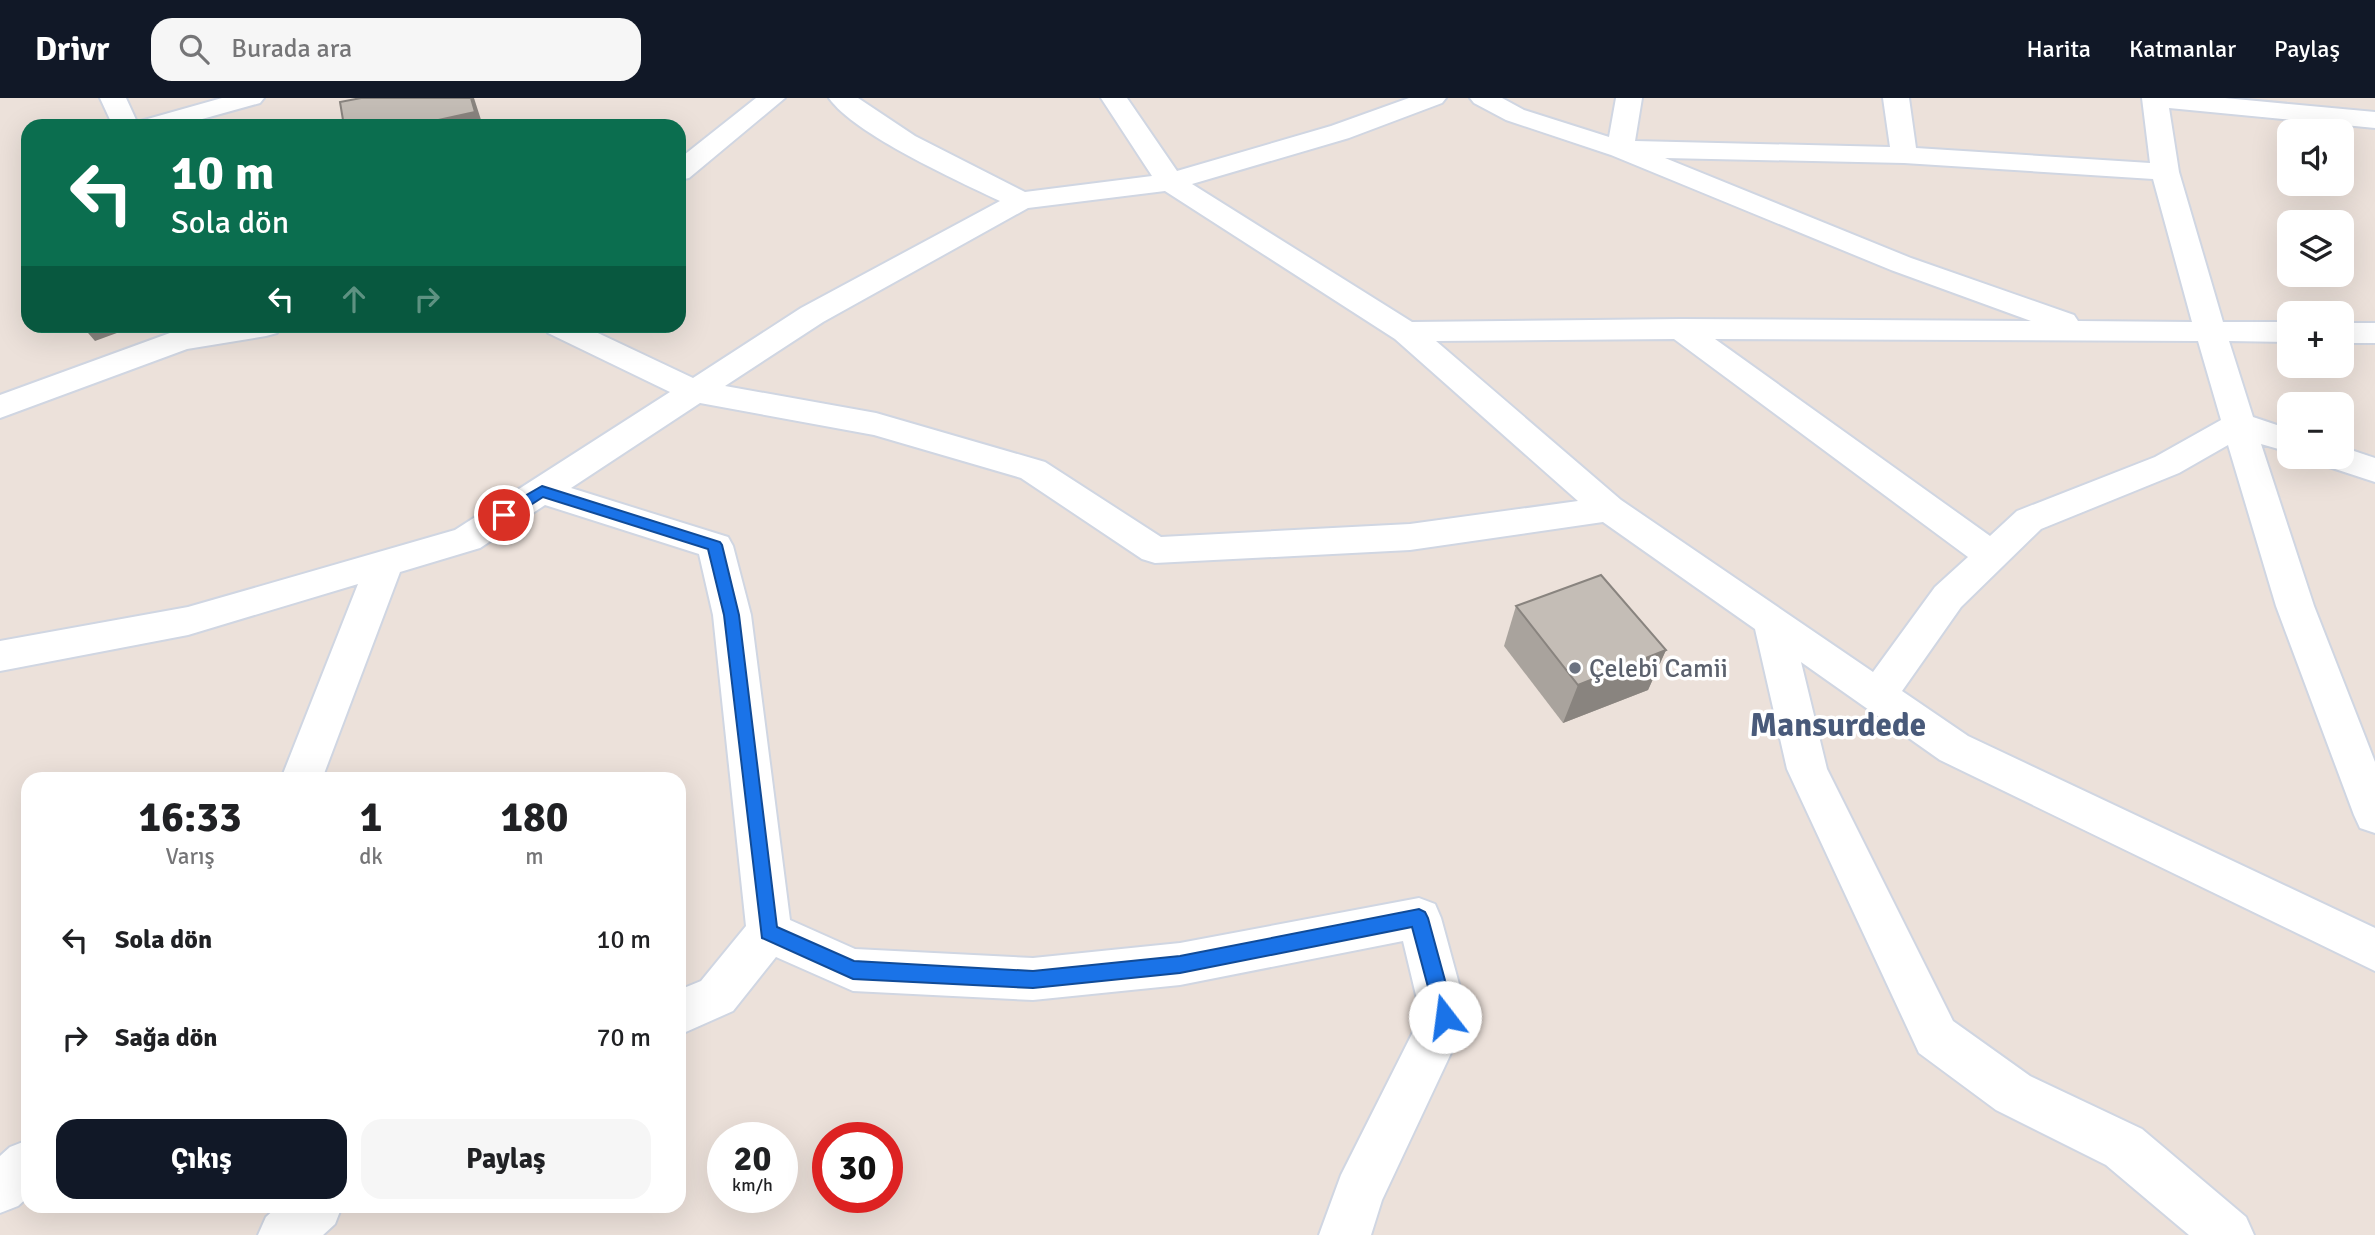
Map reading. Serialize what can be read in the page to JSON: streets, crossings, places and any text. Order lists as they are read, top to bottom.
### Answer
{
  "districts": ["Mansurdede"],
  "places": ["Çelebi Camii"],
  "page": {
    "header": "Drivr",
    "search": "Burada ara",
    "nav": ["Harita", "Katmanlar", "Paylaş"],
    "map_buttons": ["+", "−"],
    "turn": ["10 m", "Sola dön"],
    "eta": [
      "16:33",
      "Varış",
      "1",
      "dk",
      "180",
      "m"
    ],
    "list": [
      {
        "name": "Sola dön",
        "value": "10 m"
      },
      {
        "name": "Sağa dön",
        "value": "70 m"
      }
    ],
    "buttons": ["Çıkış", "Paylaş"],
    "speed": "20 km/h",
    "limit": "30"
  }
}
